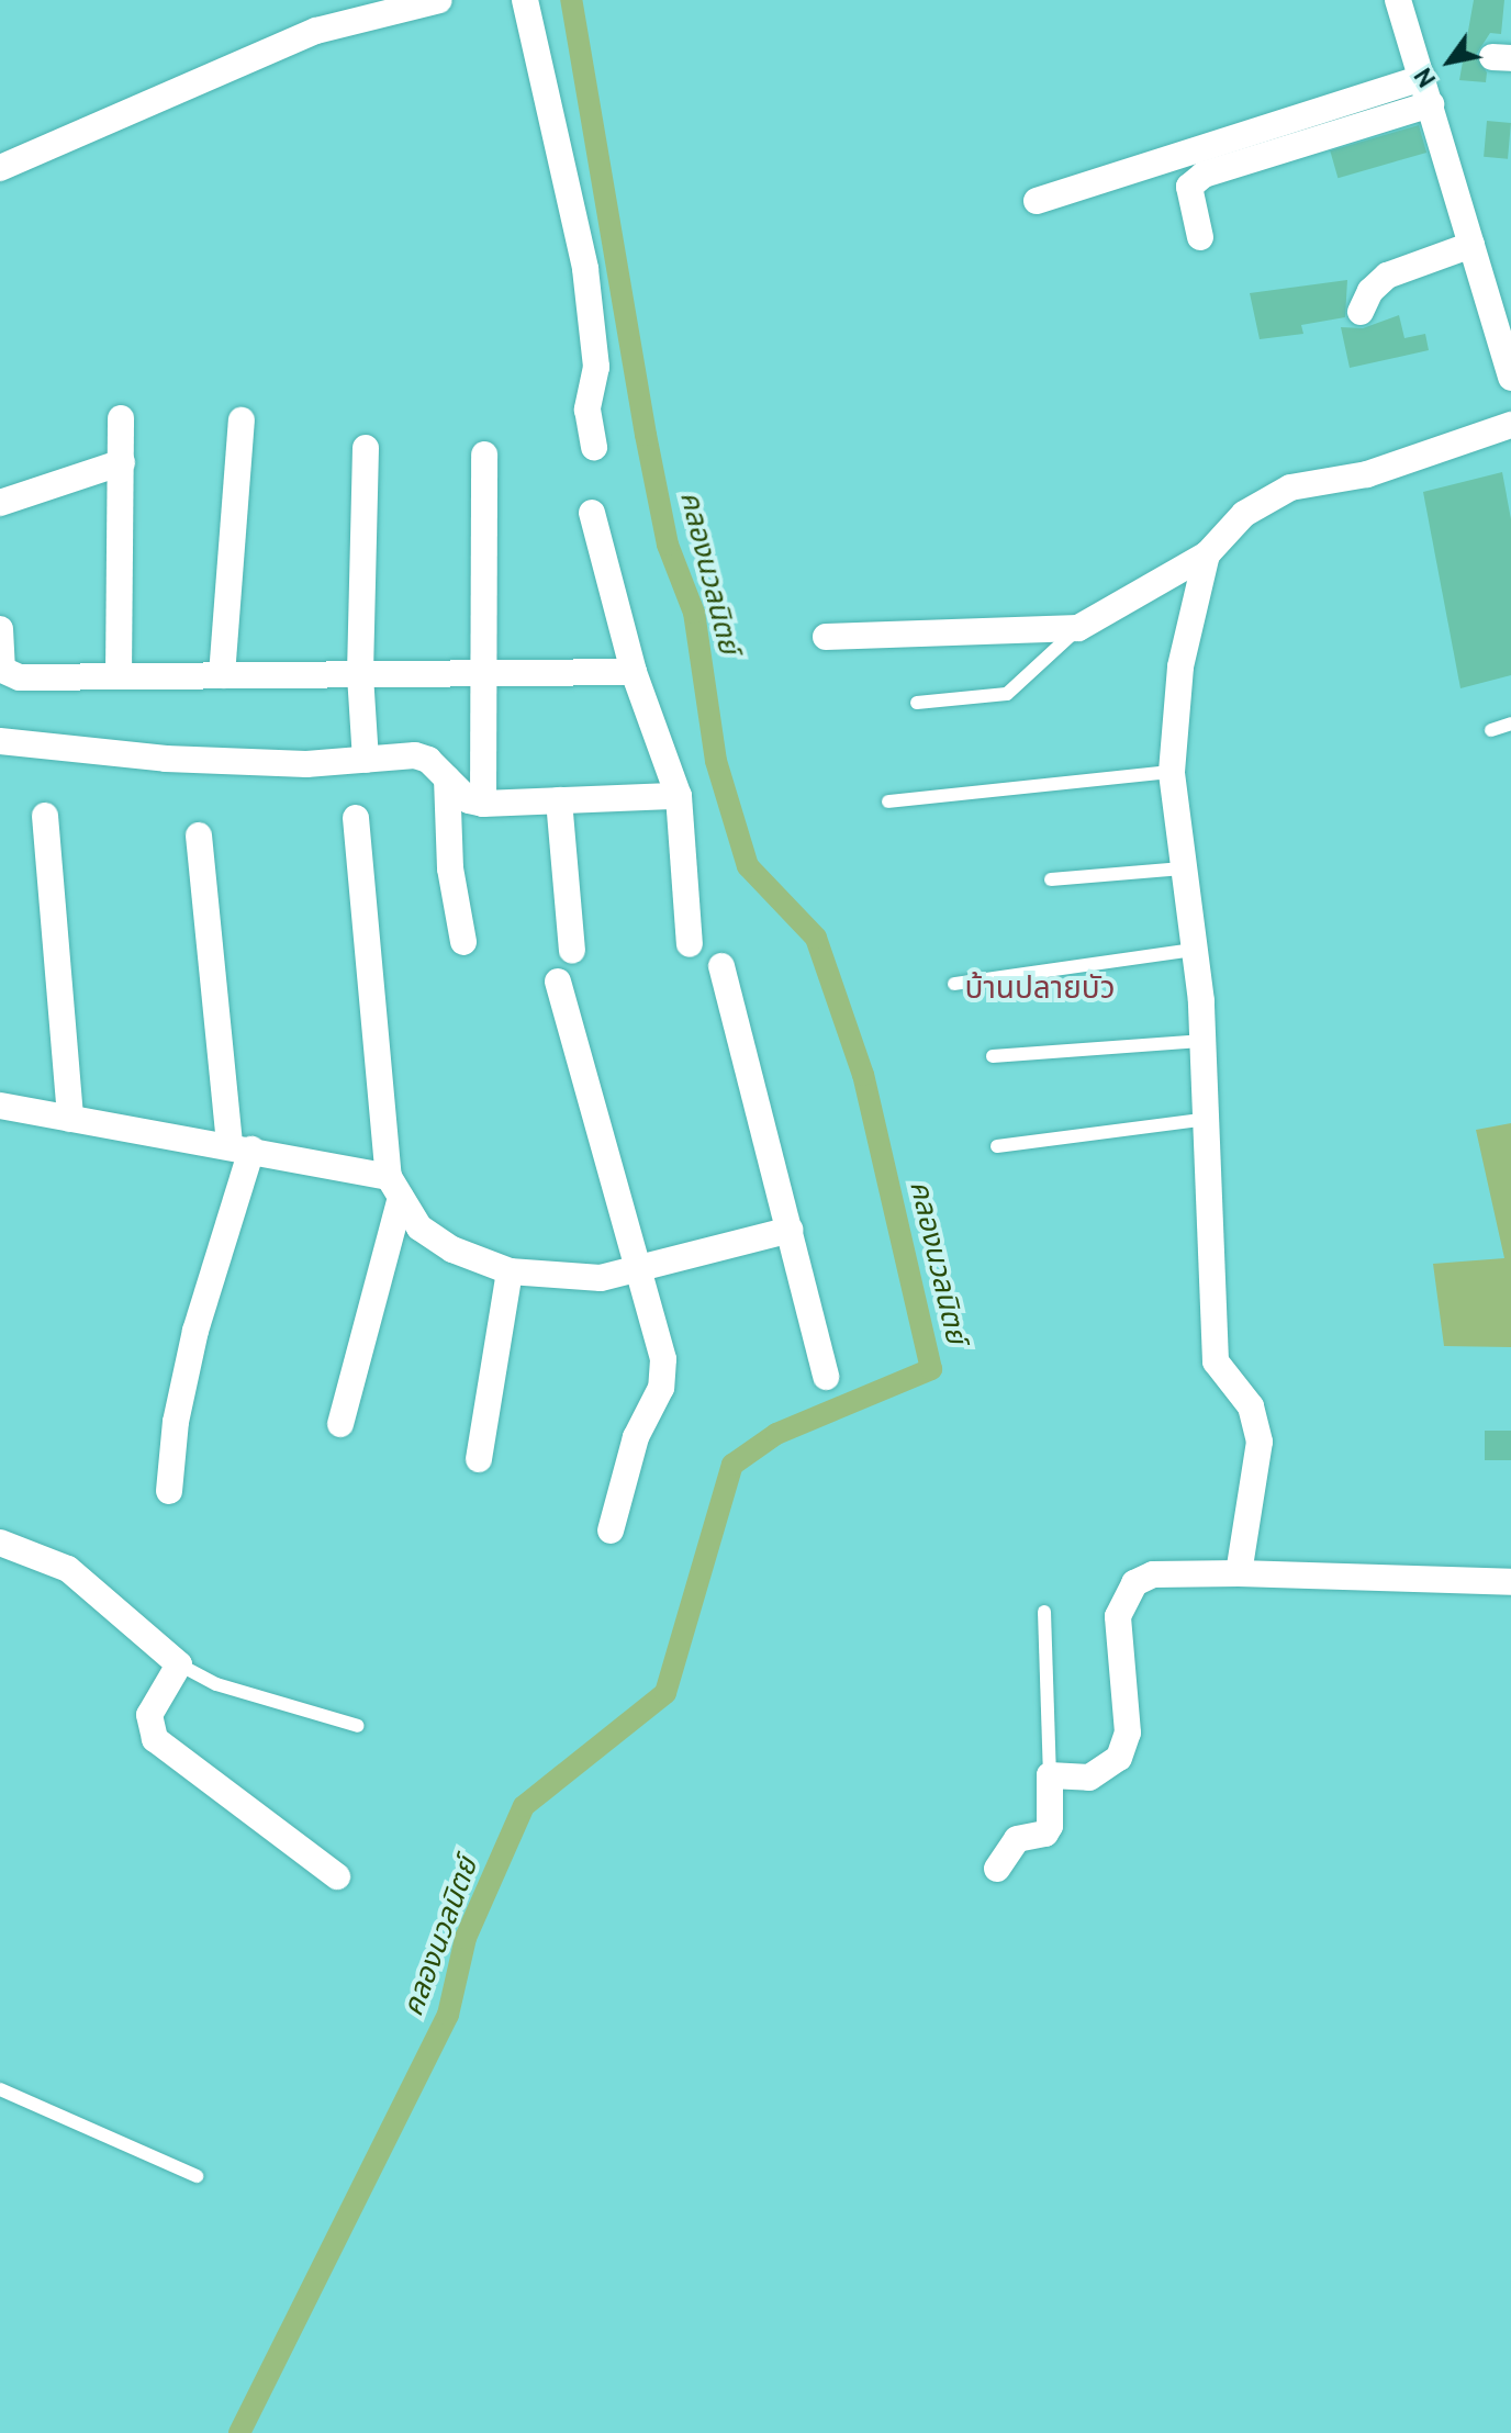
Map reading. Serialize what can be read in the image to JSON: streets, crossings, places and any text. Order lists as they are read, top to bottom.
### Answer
{
  "districts": ["บ้านปลายบัว"],
  "water": ["คลองนวลนิตย์"],
  "north": "bottom left"
}
